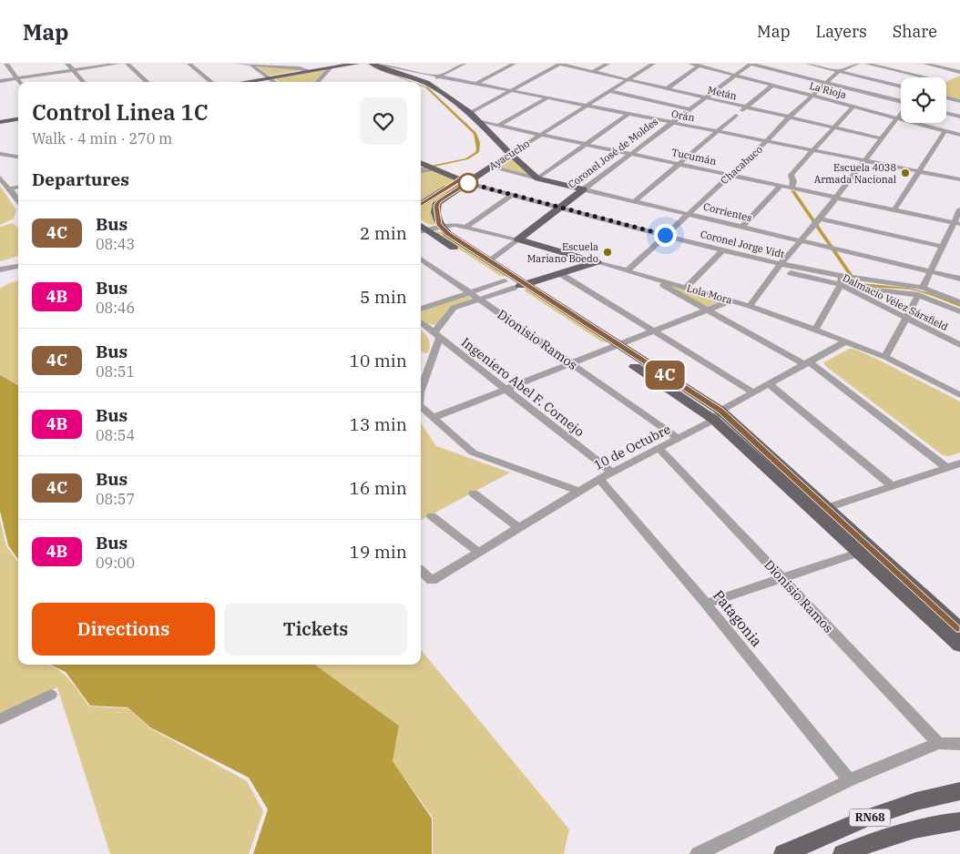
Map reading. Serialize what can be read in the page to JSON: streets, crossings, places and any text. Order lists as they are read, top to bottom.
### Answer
{
  "streets": {
    "main road": [
      "Coronel José de Moldes",
      "Ayacucho",
      "Corrientes",
      "Lola Mora",
      "RN68"
    ],
    "street": [
      "La Rioja",
      "Metán",
      "Orán",
      "Tucumán",
      "Chacabuco",
      "Coronel Jorge Vidt",
      "Dalmacio Vélez Sársfield",
      "Dionisio Ramos",
      "Ingeniero Abel F. Cornejo",
      "10 de Octubre",
      "Patagonia"
    ]
  },
  "crossings": [
    ["La Rioja", "Coronel José de Moldes"],
    ["La Rioja", "Chacabuco"],
    ["Metán", "Coronel José de Moldes"],
    ["Metán", "Ayacucho"],
    ["Metán", "Chacabuco"],
    ["Orán", "Coronel José de Moldes"],
    ["Orán", "Ayacucho"],
    ["Orán", "Chacabuco"],
    ["Coronel José de Moldes", "Tucumán"],
    ["Coronel José de Moldes", "Corrientes"],
    ["Coronel José de Moldes", "Lola Mora"],
    ["Ayacucho", "Tucumán"],
    ["Ayacucho", "Corrientes"],
    ["Ayacucho", "Lola Mora"],
    ["Tucumán", "Chacabuco"],
    ["Chacabuco", "Corrientes"],
    ["Chacabuco", "Lola Mora"],
    ["Chacabuco", "Dalmacio Vélez Sársfield"],
    ["Coronel Jorge Vidt", "Dalmacio Vélez Sársfield"],
    ["Lola Mora", "10 de Octubre"],
    ["Dionisio Ramos", "10 de Octubre"],
    ["Ingeniero Abel F. Cornejo", "10 de Octubre"],
    ["10 de Octubre", "Patagonia"]
  ],
  "places": ["Escuela 4038 Armada Nacional", "Escuela Mariano Boedo"],
  "lines": ["bus line 4C"],
  "page": {
    "header": "Map",
    "nav": ["Map", "Layers", "Share"],
    "on_map": "4C",
    "heading": [
      ["Control Linea 1C", "Walk · 4 min · 270 m"],
      "Departures"
    ],
    "list": [
      {
        "mark": "4C",
        "name": "Bus",
        "note": "08:43",
        "value": "2 min"
      },
      {
        "mark": "4B",
        "name": "Bus",
        "note": "08:46",
        "value": "5 min"
      },
      {
        "mark": "4C",
        "name": "Bus",
        "note": "08:51",
        "value": "10 min"
      },
      {
        "mark": "4B",
        "name": "Bus",
        "note": "08:54",
        "value": "13 min"
      },
      {
        "mark": "4C",
        "name": "Bus",
        "note": "08:57",
        "value": "16 min"
      },
      {
        "mark": "4B",
        "name": "Bus",
        "note": "09:00",
        "value": "19 min"
      }
    ],
    "buttons": ["Directions", "Tickets"]
  }
}
